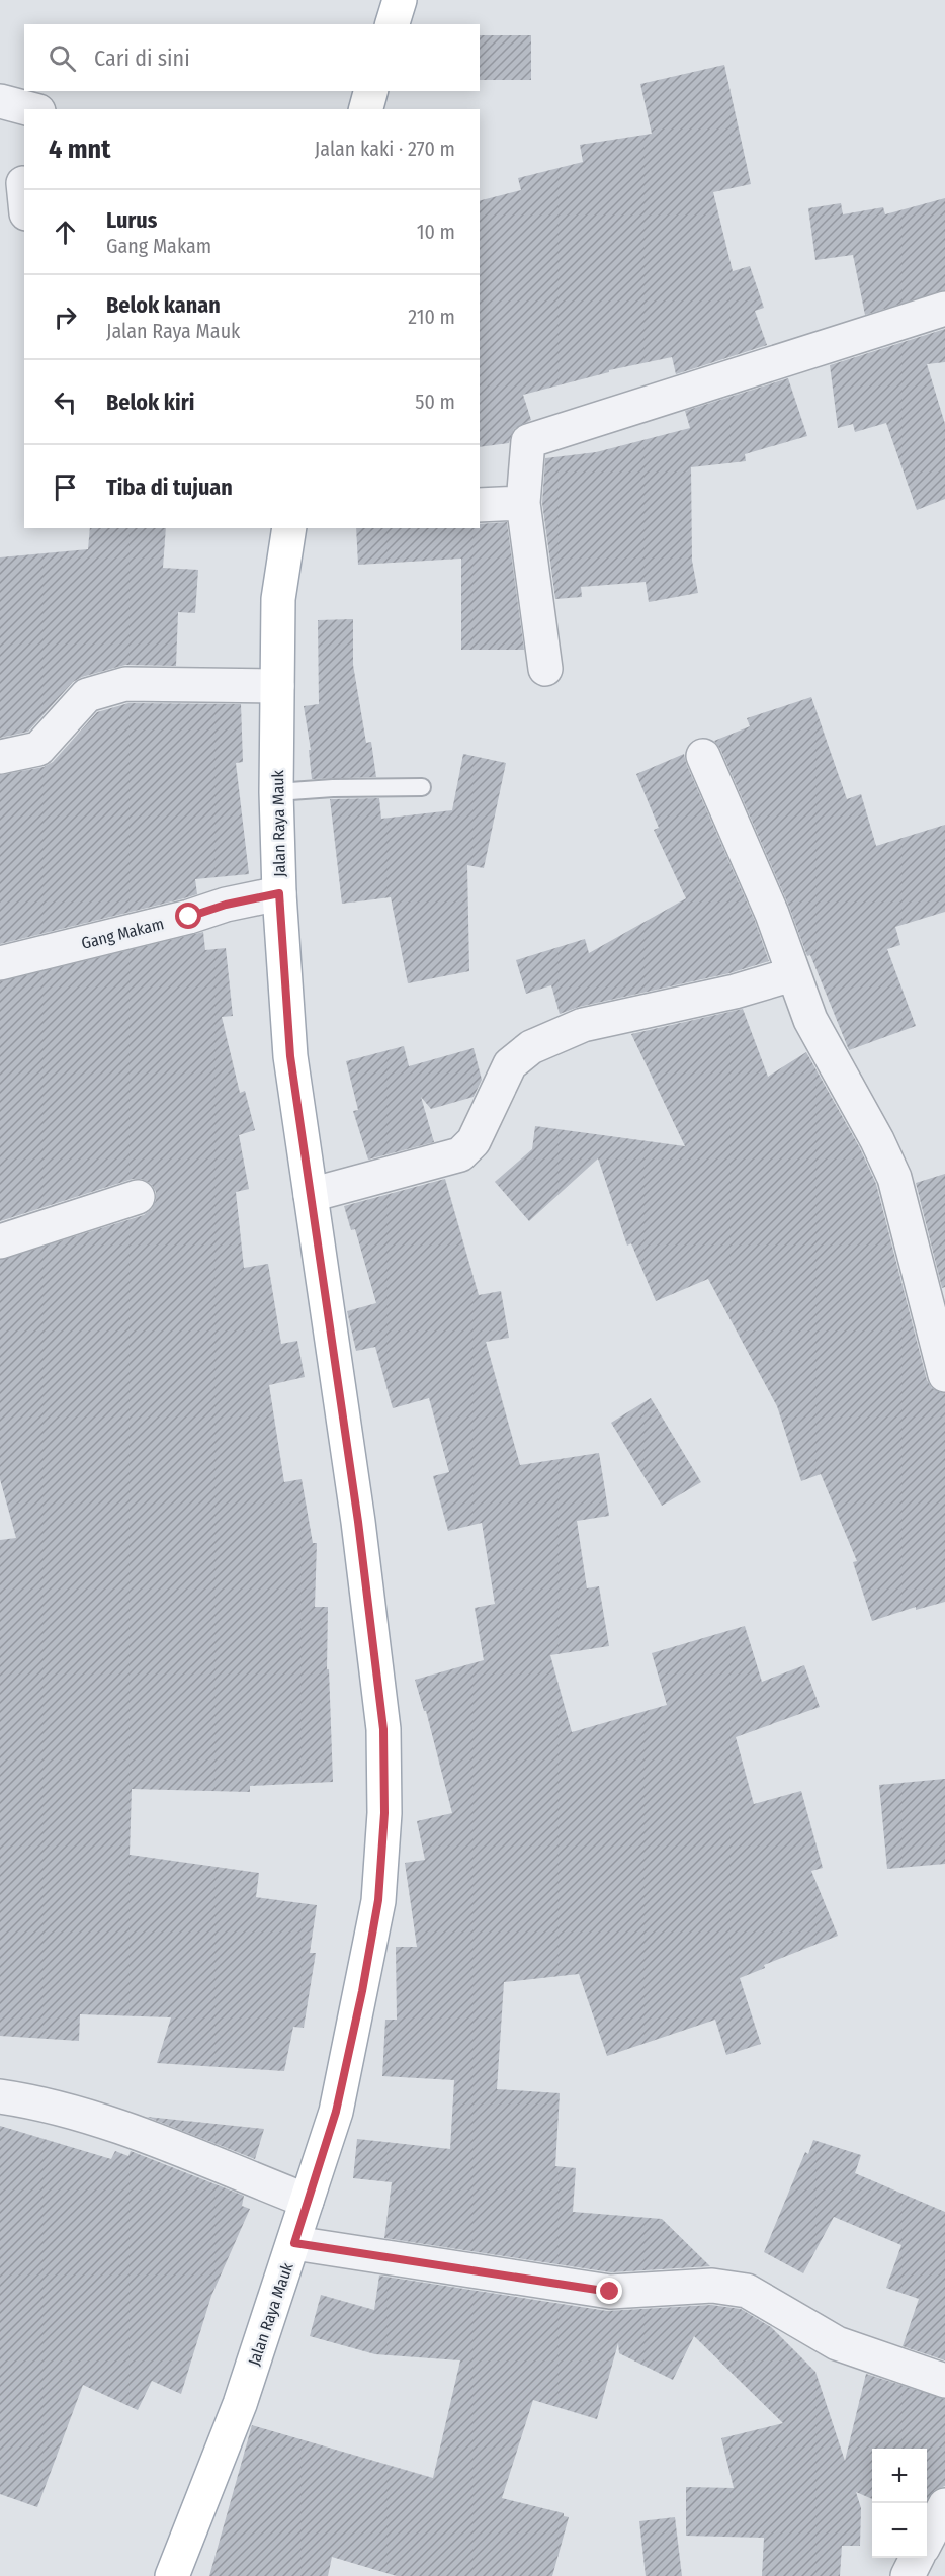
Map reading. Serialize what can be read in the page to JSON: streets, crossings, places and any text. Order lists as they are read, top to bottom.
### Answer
{
  "streets": {
    "main road": ["Jalan Raya Mauk"],
    "street": ["Gang Makam"]
  },
  "crossings": [
    ["Jalan Raya Mauk", "Gang Makam"]
  ],
  "page": {
    "search": "Cari di sini",
    "heading": ["4 mnt", "Jalan kaki · 270 m"],
    "list": [
      ["Lurus", "Gang Makam", "10 m"],
      ["Belok kanan", "Jalan Raya Mauk", "210 m"],
      ["Belok kiri", "50 m"],
      "Tiba di tujuan"
    ],
    "map_buttons": ["+", "−"]
  }
}
